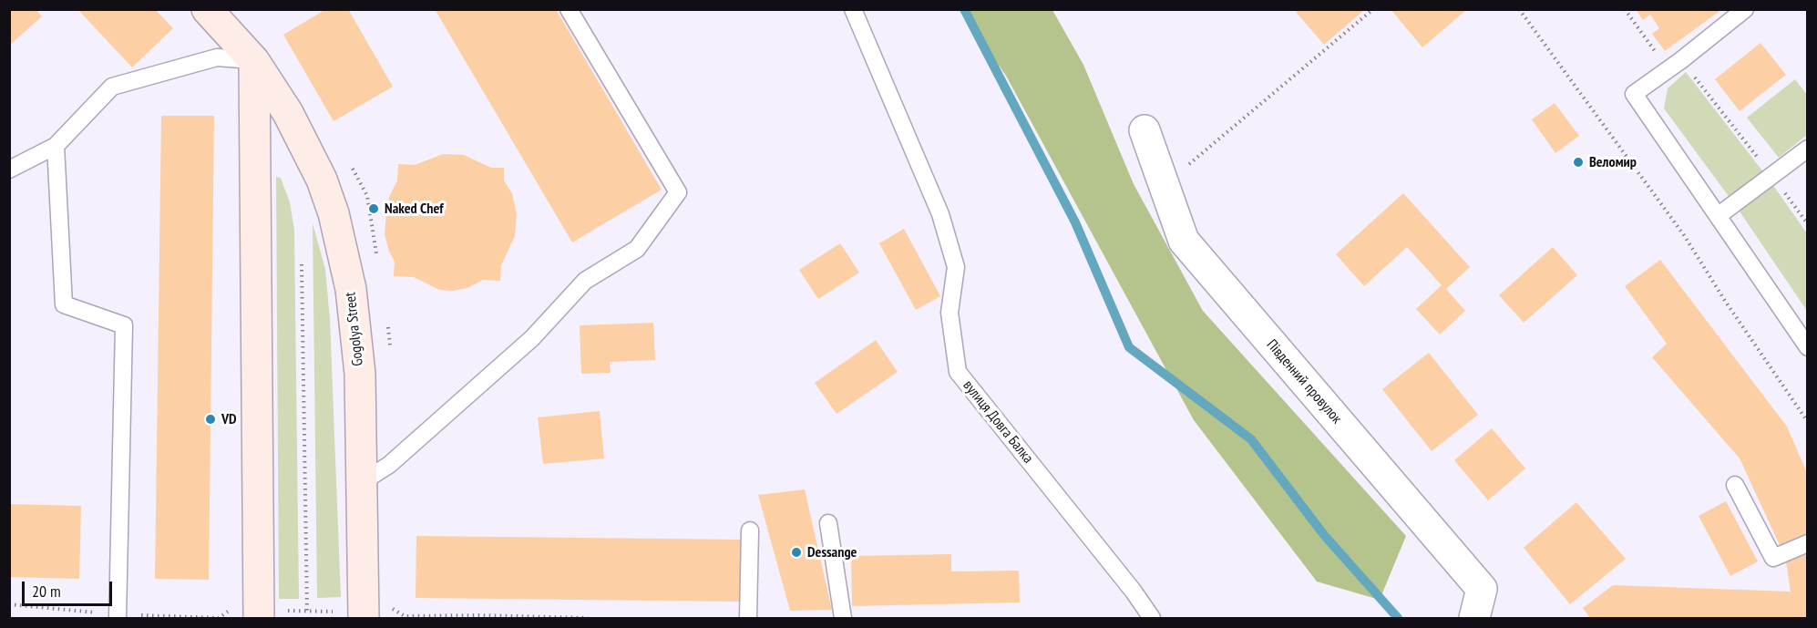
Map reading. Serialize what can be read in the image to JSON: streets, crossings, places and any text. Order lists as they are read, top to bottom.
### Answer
{
  "streets": {
    "main road": ["Gogolya Street"],
    "street": ["Південний провулок"],
    "lane": ["вулиця Довга Балка"]
  },
  "places": [
    "Веломир",
    "Naked Chef",
    "VD",
    "Dessange"
  ],
  "scale_bar": "20 m"
}
